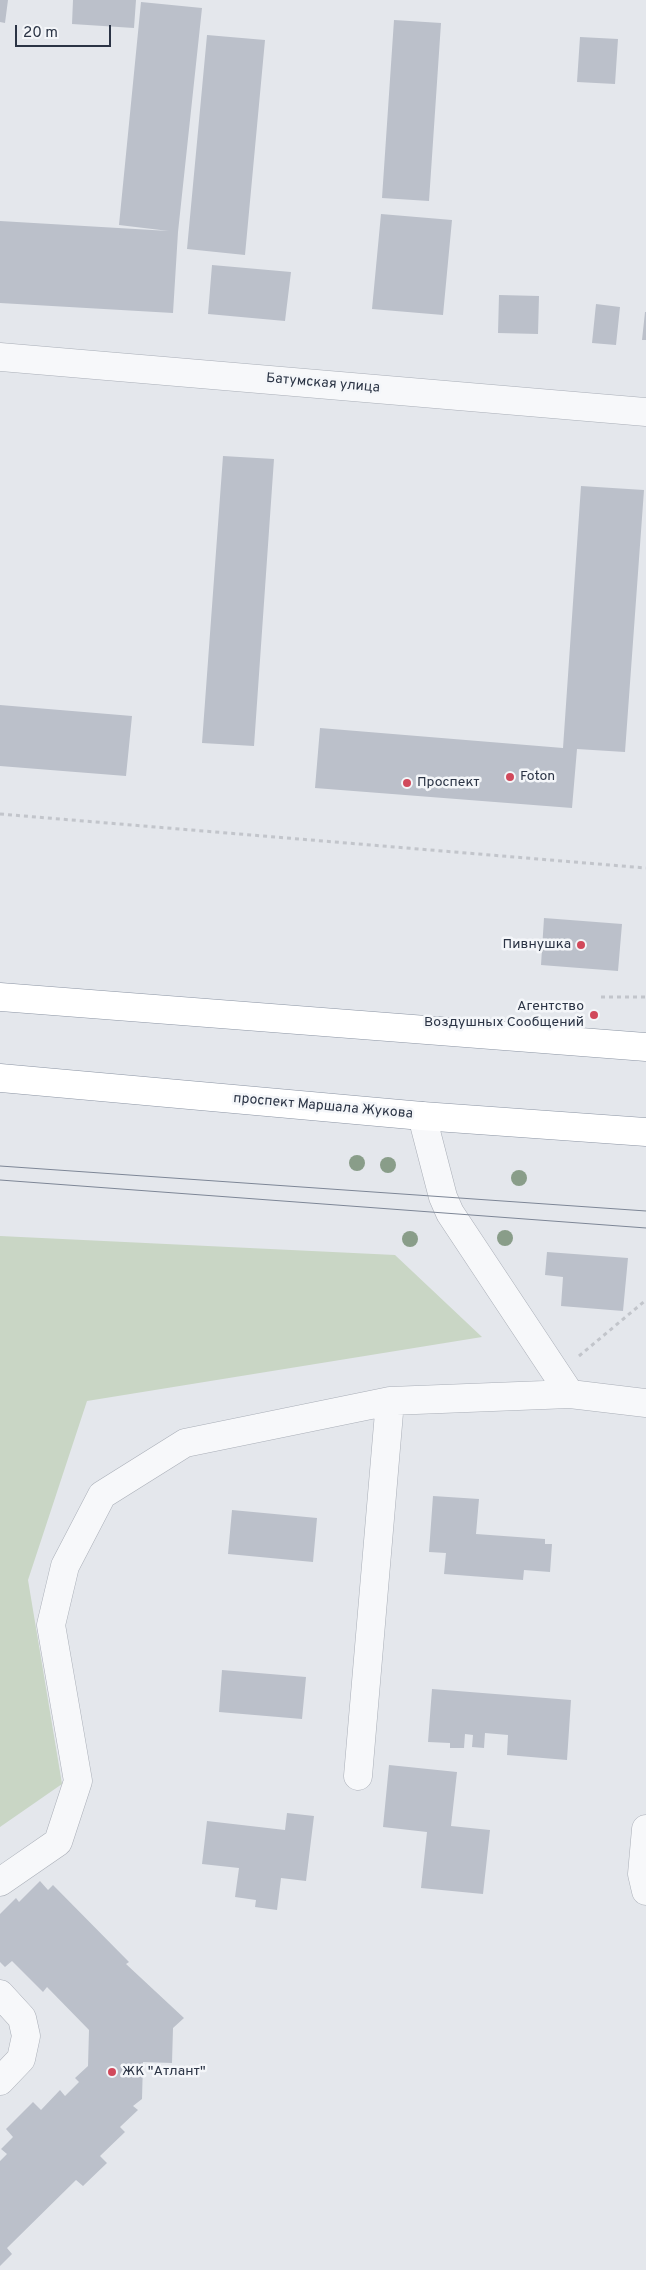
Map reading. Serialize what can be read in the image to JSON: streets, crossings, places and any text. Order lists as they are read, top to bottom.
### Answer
{
  "streets": {
    "highway": ["проспект Маршала Жукова"],
    "street": ["Батумская улица"]
  },
  "places": [
    "Foton",
    "Проспект",
    "Пивнушка",
    "Агентство Воздушных Сообщений",
    "ЖК \"Атлант\""
  ],
  "scale_bar": "20 m"
}
